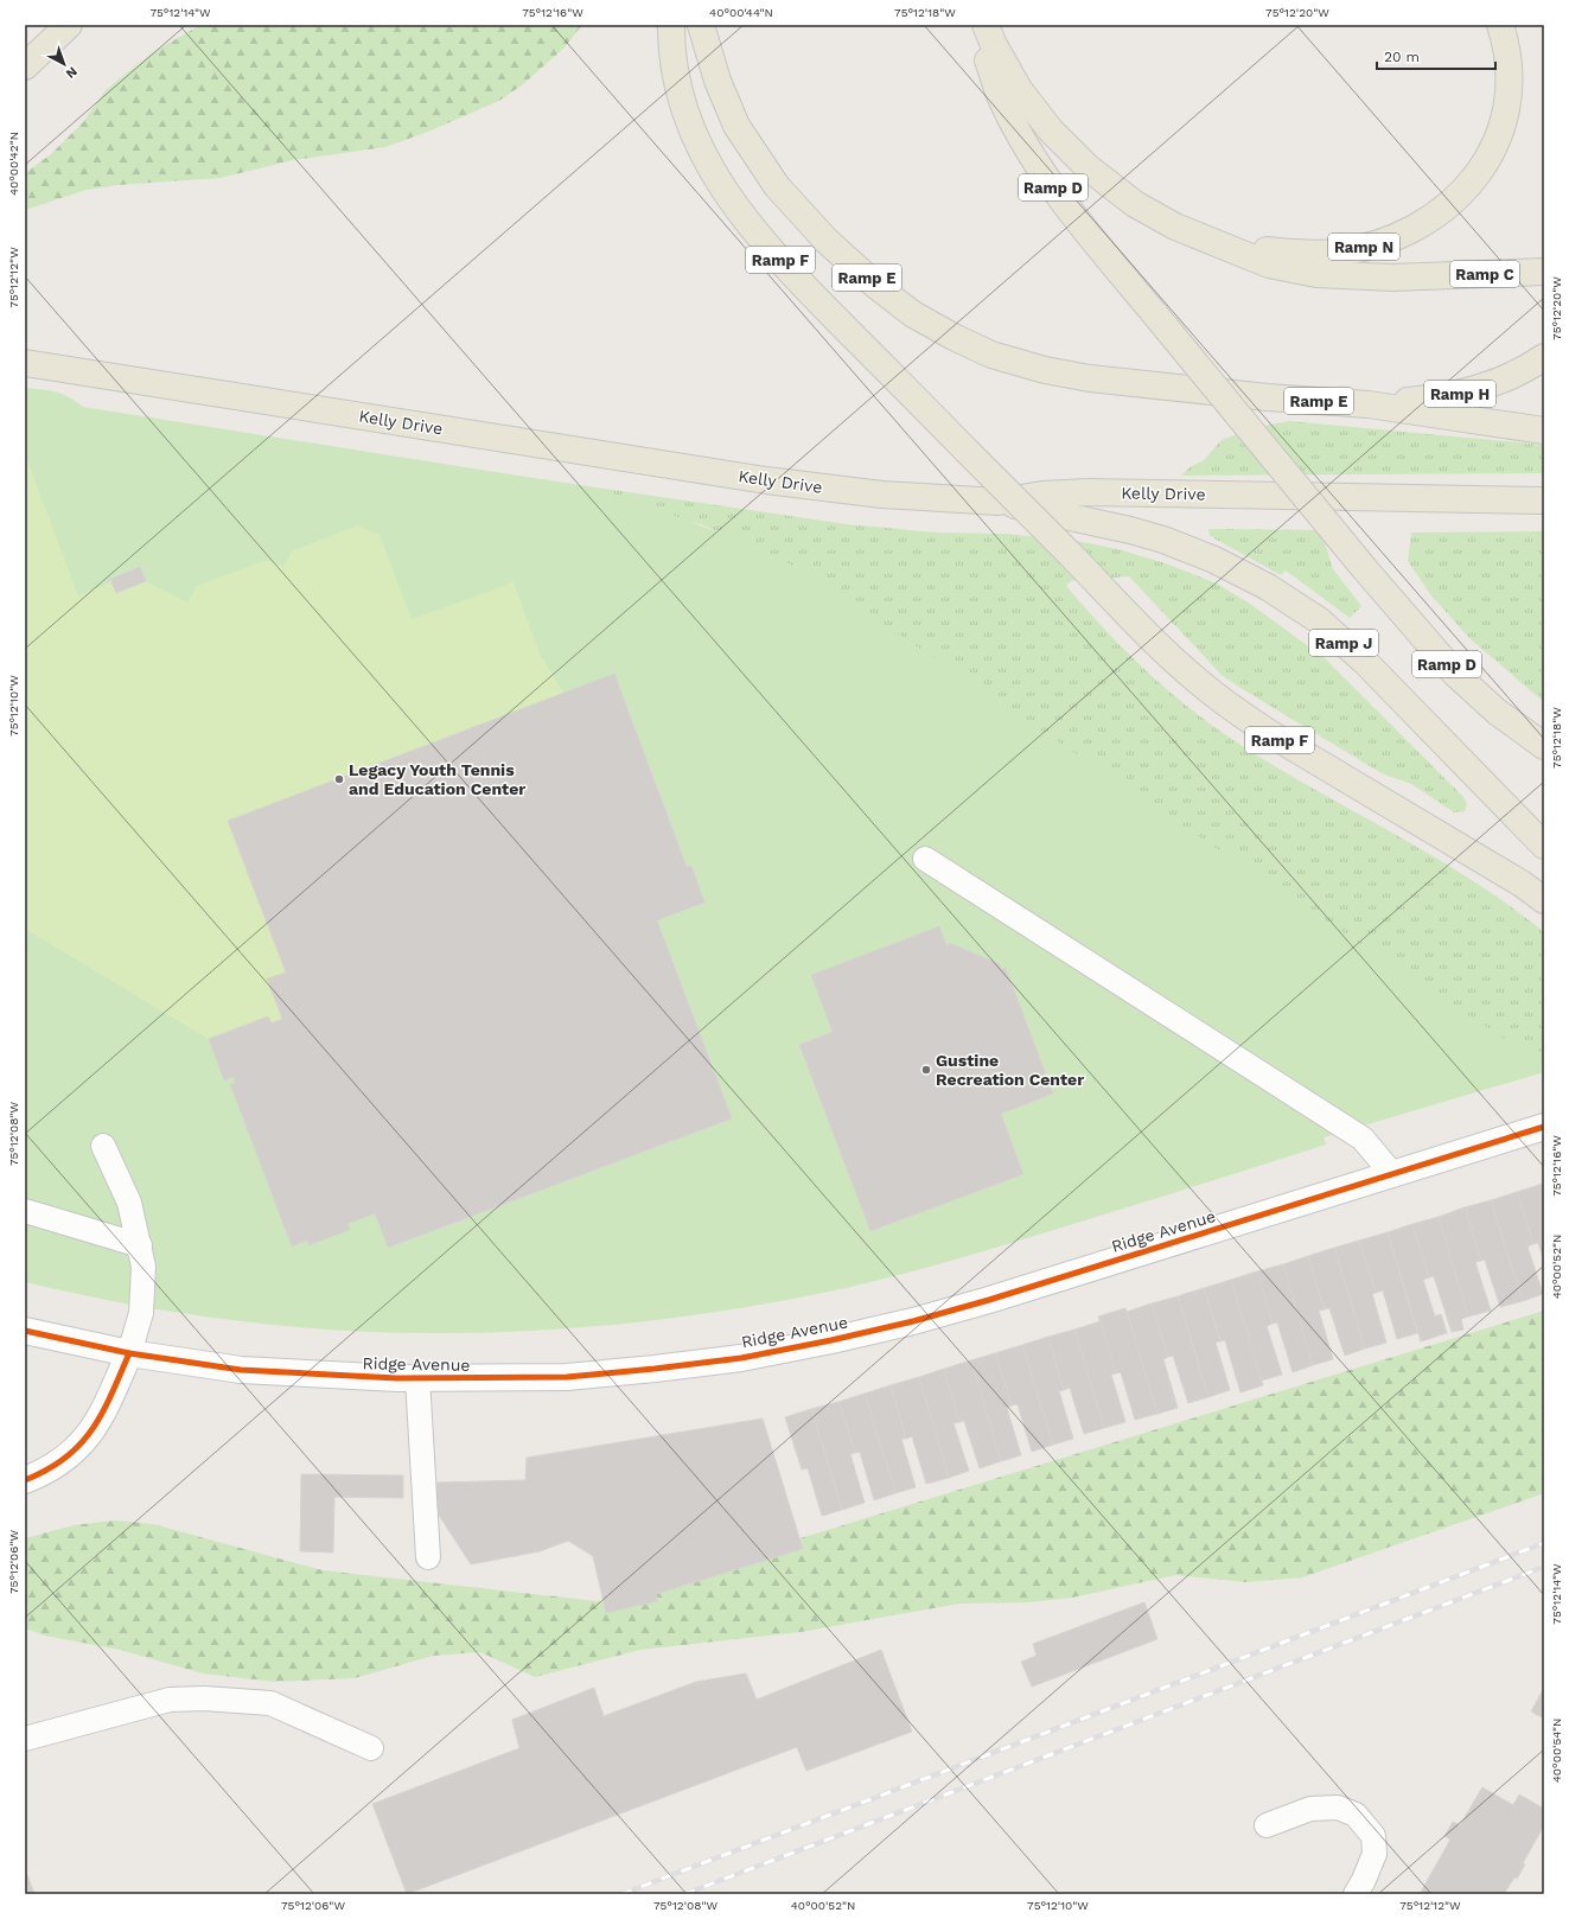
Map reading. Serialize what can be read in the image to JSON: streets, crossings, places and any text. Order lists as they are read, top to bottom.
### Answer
{
  "streets": {
    "main road": [
      "Ramp D",
      "Ramp N",
      "Ramp F",
      "Ramp C",
      "Ramp E",
      "Ramp H",
      "Kelly Drive",
      "Ramp J",
      "Ridge Avenue"
    ]
  },
  "crossings": [
    ["Ramp N", "Ramp C"],
    ["Ramp E", "Ramp H"],
    ["Kelly Drive", "Ramp J"]
  ],
  "places": ["Legacy Youth Tennis and Education Center", "Gustine Recreation Center"],
  "scale_bar": "20 m",
  "north": "bottom right",
  "coordinates": [
    "75°12'14\"W",
    "75°12'16\"W",
    "40°00'44\"N",
    "75°12'18\"W",
    "75°12'20\"W",
    "40°00'42\"N",
    "75°12'12\"W",
    "75°12'10\"W",
    "75°12'08\"W",
    "40°00'52\"N",
    "75°12'06\"W",
    "40°00'54\"N"
  ]
}
